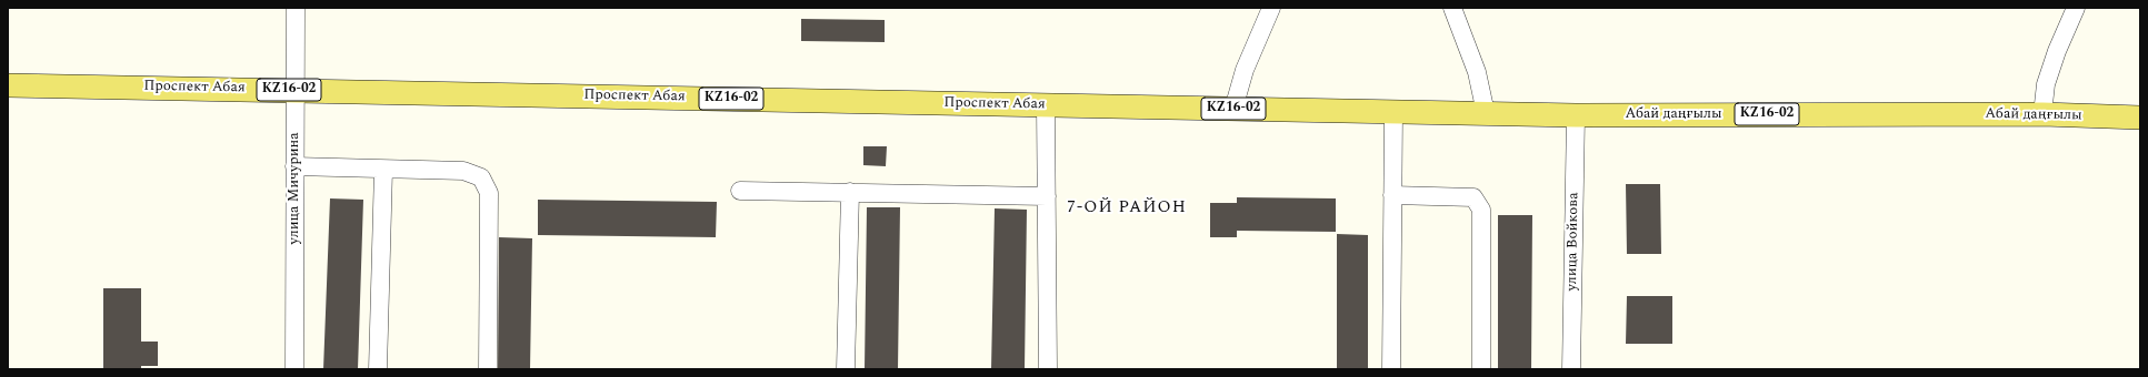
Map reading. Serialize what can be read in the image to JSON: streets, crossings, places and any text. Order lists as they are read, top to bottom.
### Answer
{
  "streets": {
    "main road": ["Проспект Абая", "KZ16-02", "Абай даңғылы"],
    "street": ["улица Мичурина", "улица Войкова"]
  },
  "crossings": [
    ["Проспект Абая", "Абай даңғылы"],
    ["Проспект Абая", "улица Мичурина"],
    ["Абай даңғылы", "улица Войкова"]
  ],
  "districts": ["7-ОЙ РАЙОН"]
}
